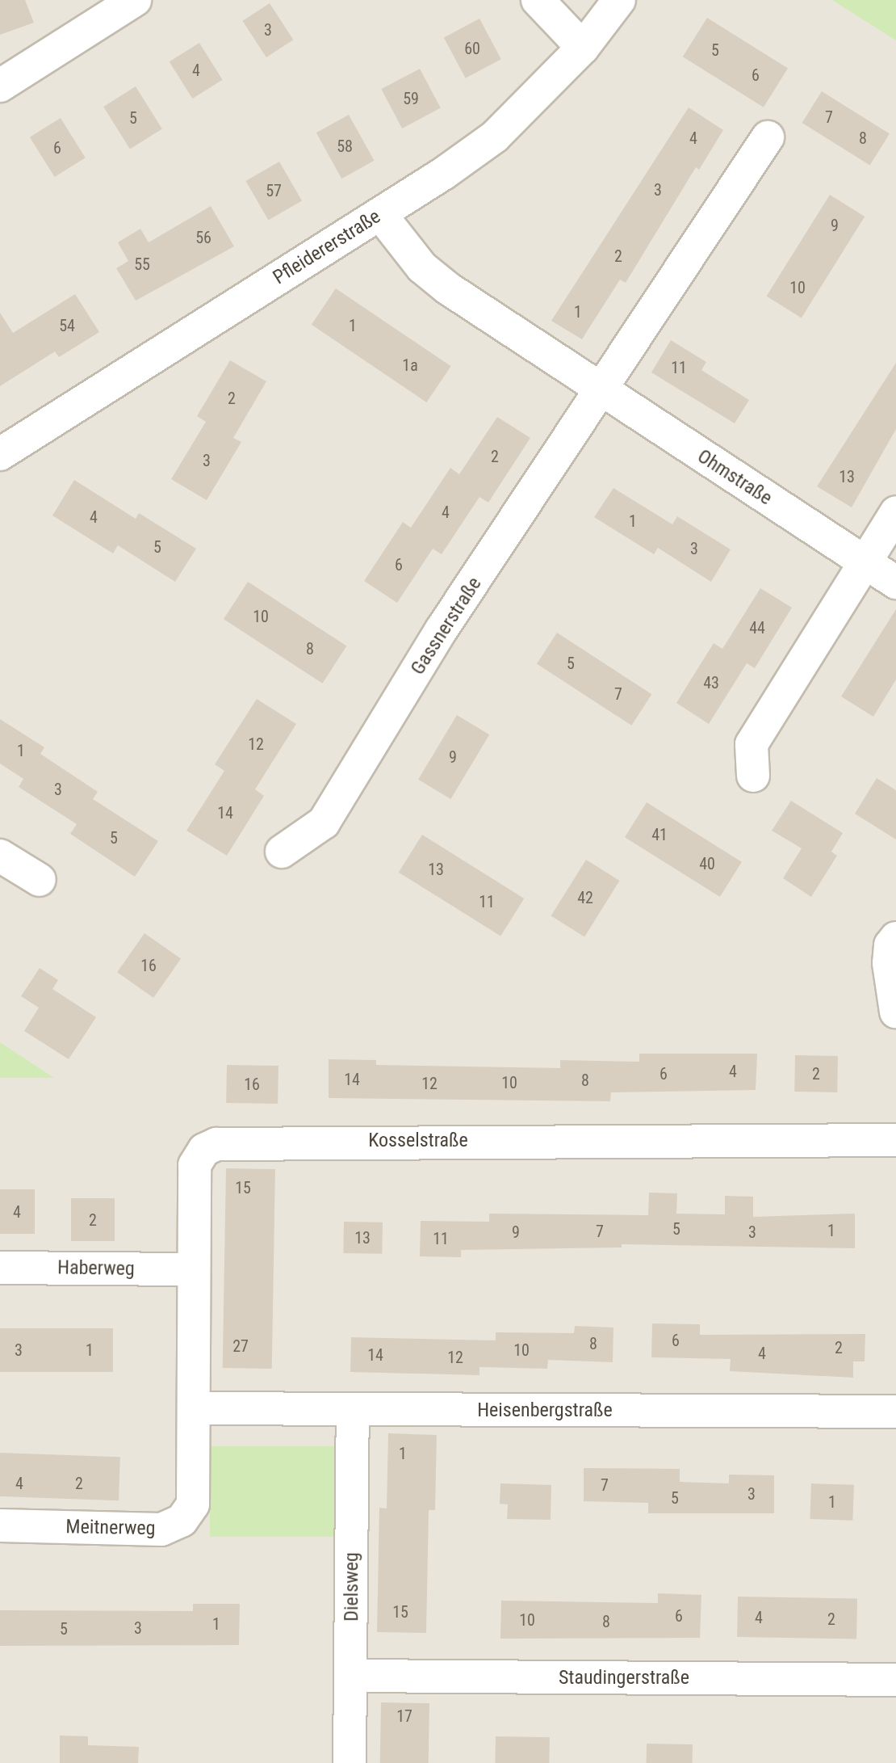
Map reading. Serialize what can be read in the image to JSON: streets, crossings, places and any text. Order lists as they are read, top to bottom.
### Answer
{
  "streets": {
    "street": [
      "Pfleidererstraße",
      "Ohmstraße",
      "Gassnerstraße",
      "Kosselstraße",
      "Haberweg",
      "Heisenbergstraße",
      "Meitnerweg",
      "Dielsweg",
      "Staudingerstraße"
    ]
  },
  "crossings": [
    ["Pfleidererstraße", "Ohmstraße"],
    ["Ohmstraße", "Gassnerstraße"],
    ["Kosselstraße", "Haberweg"],
    ["Kosselstraße", "Heisenbergstraße"],
    ["Kosselstraße", "Meitnerweg"],
    ["Heisenbergstraße", "Meitnerweg"],
    ["Heisenbergstraße", "Dielsweg"],
    ["Dielsweg", "Staudingerstraße"]
  ],
  "house_numbers": [
    "3",
    "60",
    "5",
    "4",
    "6",
    "59",
    "7",
    "5",
    "4",
    "8",
    "58",
    "6",
    "3",
    "57",
    "9",
    "56",
    "2",
    "55",
    "10",
    "1",
    "54",
    "1",
    "1a",
    "11",
    "2",
    "2",
    "3",
    "13",
    "4",
    "4",
    "1",
    "5",
    "3",
    "6",
    "10",
    "44",
    "8",
    "5",
    "43",
    "7",
    "12",
    "1",
    "9",
    "3",
    "14",
    "41",
    "5",
    "40",
    "13",
    "42",
    "11",
    "16",
    "4",
    "6",
    "2",
    "14",
    "8",
    "10",
    "12",
    "16",
    "15",
    "4",
    "2",
    "5",
    "1",
    "7",
    "9",
    "3",
    "13",
    "11",
    "6",
    "8",
    "27",
    "2",
    "3",
    "1",
    "10",
    "4",
    "14",
    "12",
    "1",
    "4",
    "2",
    "7",
    "3",
    "5",
    "1",
    "15",
    "6",
    "4",
    "2",
    "10",
    "8",
    "1",
    "3",
    "5",
    "17"
  ]
}
